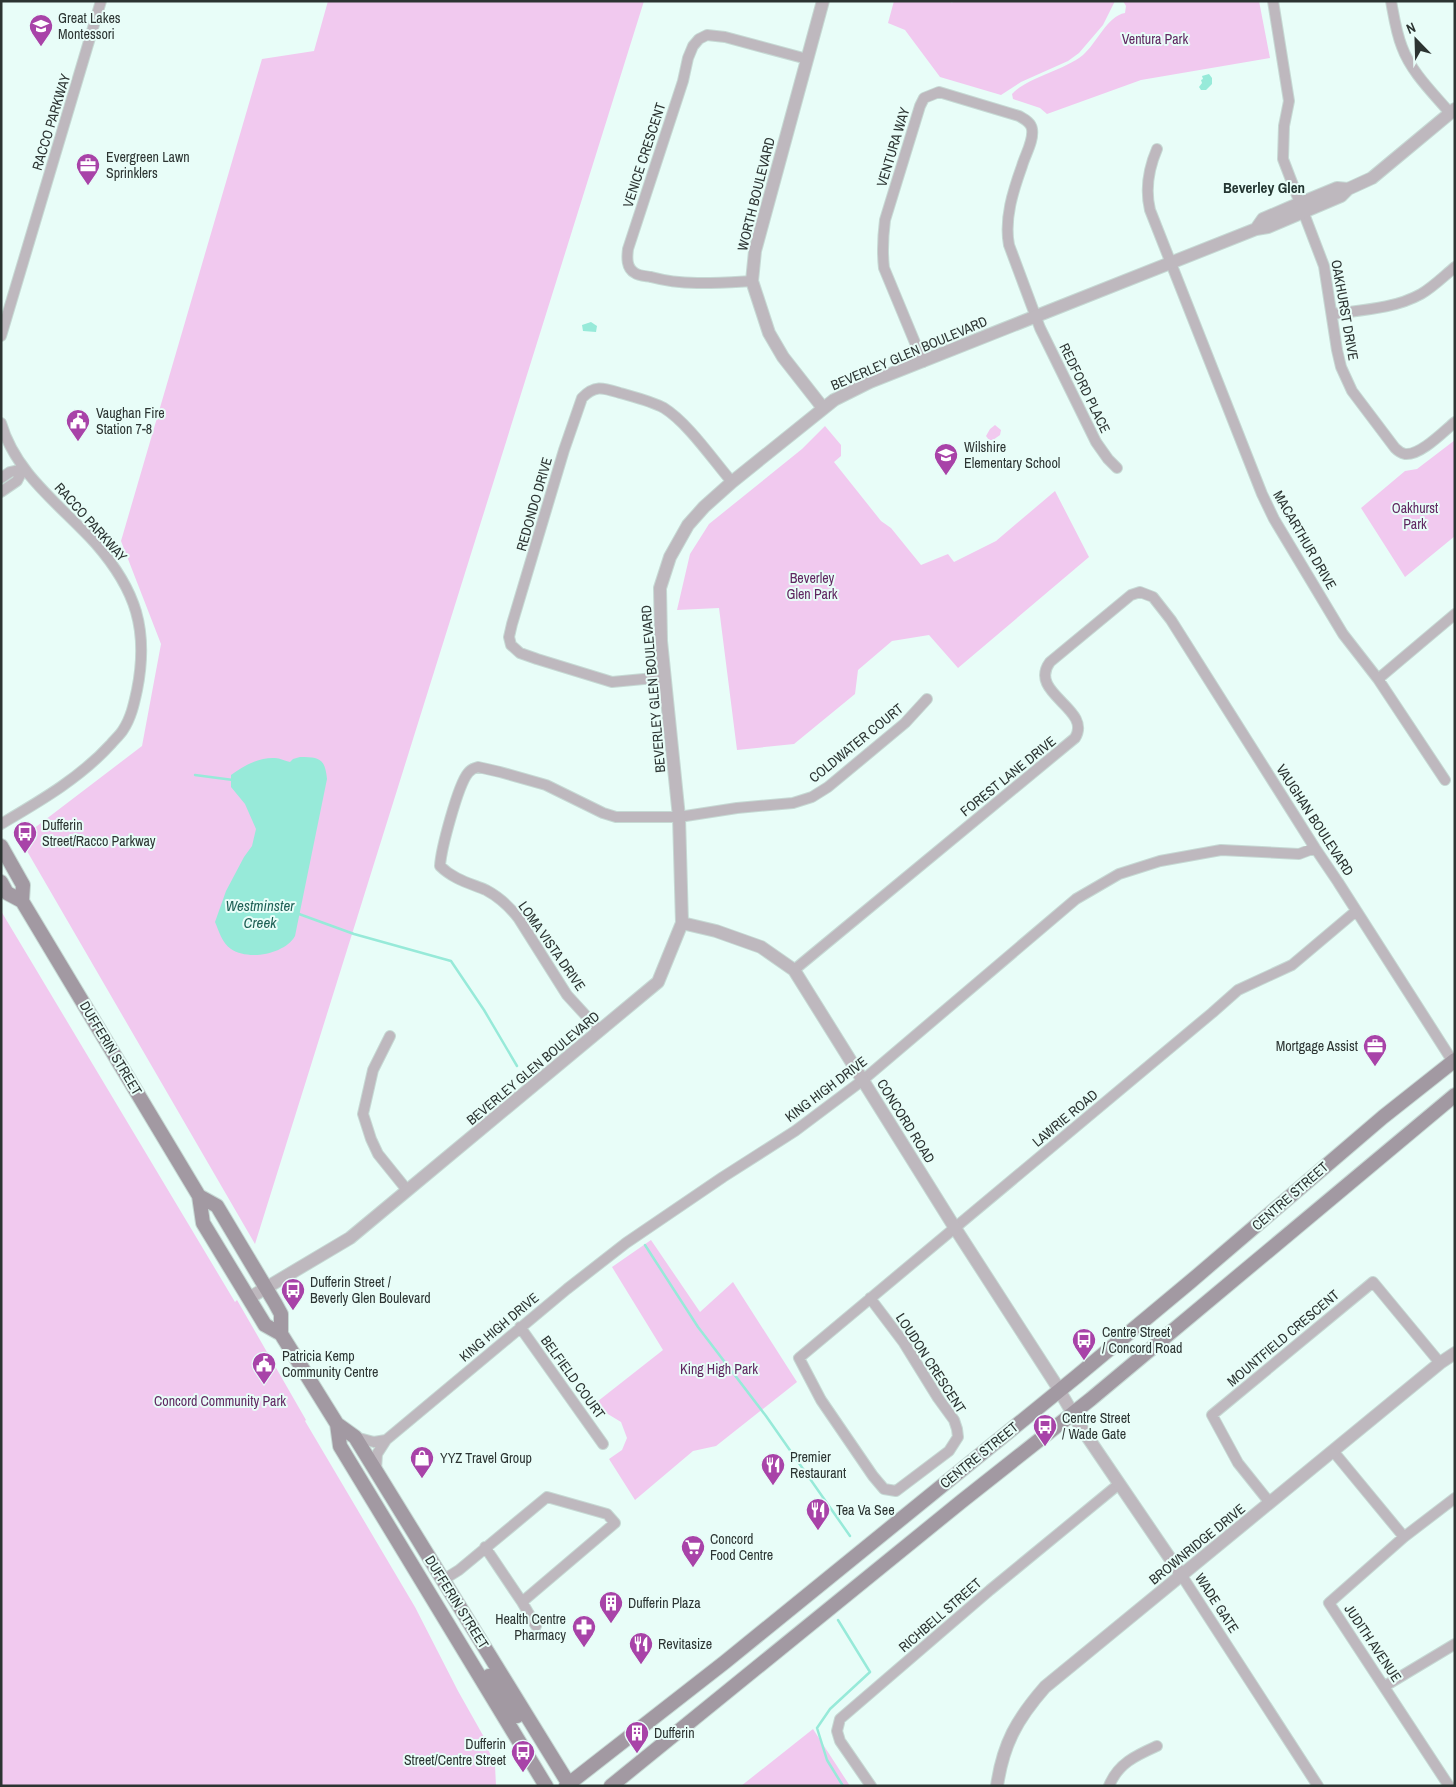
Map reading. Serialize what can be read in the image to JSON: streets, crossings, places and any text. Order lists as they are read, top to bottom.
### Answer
{
  "streets": {
    "main road": ["DUFFERIN STREET", "CENTRE STREET"],
    "street": [
      "RACCO PARKWAY",
      "VENTURA WAY",
      "VENICE CRESCENT",
      "WORTH BOULEVARD",
      "OAKHURST DRIVE",
      "BEVERLEY GLEN BOULEVARD",
      "REDFORD PLACE",
      "REDONDO DRIVE",
      "MACARTHUR DRIVE",
      "COLDWATER COURT",
      "FOREST LANE DRIVE",
      "VAUGHAN BOULEVARD",
      "LOMA VISTA DRIVE",
      "KING HIGH DRIVE",
      "LAWRIE ROAD",
      "CONCORD ROAD",
      "MOUNTFIELD CRESCENT",
      "LOUDON CRESCENT",
      "BELFIELD COURT",
      "BROWNRIDGE DRIVE",
      "WADE GATE",
      "RICHBELL STREET",
      "JUDITH AVENUE"
    ]
  },
  "crossings": [
    ["VENTURA WAY", "BEVERLEY GLEN BOULEVARD"],
    ["VENTURA WAY", "REDFORD PLACE"],
    ["VENICE CRESCENT", "WORTH BOULEVARD"],
    ["WORTH BOULEVARD", "BEVERLEY GLEN BOULEVARD"],
    ["OAKHURST DRIVE", "BEVERLEY GLEN BOULEVARD"],
    ["BEVERLEY GLEN BOULEVARD", "REDFORD PLACE"],
    ["BEVERLEY GLEN BOULEVARD", "REDONDO DRIVE"],
    ["BEVERLEY GLEN BOULEVARD", "MACARTHUR DRIVE"],
    ["BEVERLEY GLEN BOULEVARD", "COLDWATER COURT"],
    ["BEVERLEY GLEN BOULEVARD", "LOMA VISTA DRIVE"],
    ["BEVERLEY GLEN BOULEVARD", "DUFFERIN STREET"],
    ["BEVERLEY GLEN BOULEVARD", "CONCORD ROAD"],
    ["COLDWATER COURT", "LOMA VISTA DRIVE"],
    ["FOREST LANE DRIVE", "VAUGHAN BOULEVARD"],
    ["FOREST LANE DRIVE", "CONCORD ROAD"],
    ["VAUGHAN BOULEVARD", "KING HIGH DRIVE"],
    ["VAUGHAN BOULEVARD", "LAWRIE ROAD"],
    ["VAUGHAN BOULEVARD", "CENTRE STREET"],
    ["DUFFERIN STREET", "KING HIGH DRIVE"],
    ["DUFFERIN STREET", "CENTRE STREET"],
    ["KING HIGH DRIVE", "CONCORD ROAD"],
    ["KING HIGH DRIVE", "BELFIELD COURT"],
    ["LAWRIE ROAD", "CONCORD ROAD"],
    ["LAWRIE ROAD", "LOUDON CRESCENT"],
    ["CONCORD ROAD", "CENTRE STREET"],
    ["CONCORD ROAD", "WADE GATE"],
    ["CENTRE STREET", "WADE GATE"],
    ["MOUNTFIELD CRESCENT", "BROWNRIDGE DRIVE"],
    ["BROWNRIDGE DRIVE", "WADE GATE"],
    ["WADE GATE", "RICHBELL STREET"]
  ],
  "districts": ["Beverley Glen"],
  "water": ["Westminster Creek"],
  "parks": [
    "Ventura Park",
    "Oakhurst Park",
    "Beverley Glen Park",
    "King High Park",
    "Concord Community Park"
  ],
  "places": {
    "school or university": ["Great Lakes Montessori", "Wilshire Elementary School"],
    "office": ["Evergreen Lawn Sprinklers", "Mortgage Assist"],
    "public building": ["Vaughan Fire Station 7-8", "Patricia Kemp Community Centre"],
    "bus stop": [
      "Dufferin Street/Racco Parkway",
      "Dufferin Street / Beverly Glen Boulevard",
      "Centre Street / Concord Road",
      "Centre Street / Wade Gate",
      "Dufferin Street/Centre Street"
    ],
    "shop": ["YYZ Travel Group"],
    "restaurant": ["Premier Restaurant", "Tea Va See", "Revitasize"],
    "supermarket": ["Concord Food Centre"],
    "building": ["Dufferin Plaza", "Dufferin"],
    "pharmacy": ["Health Centre Pharmacy"]
  },
  "north": "top left"
}
